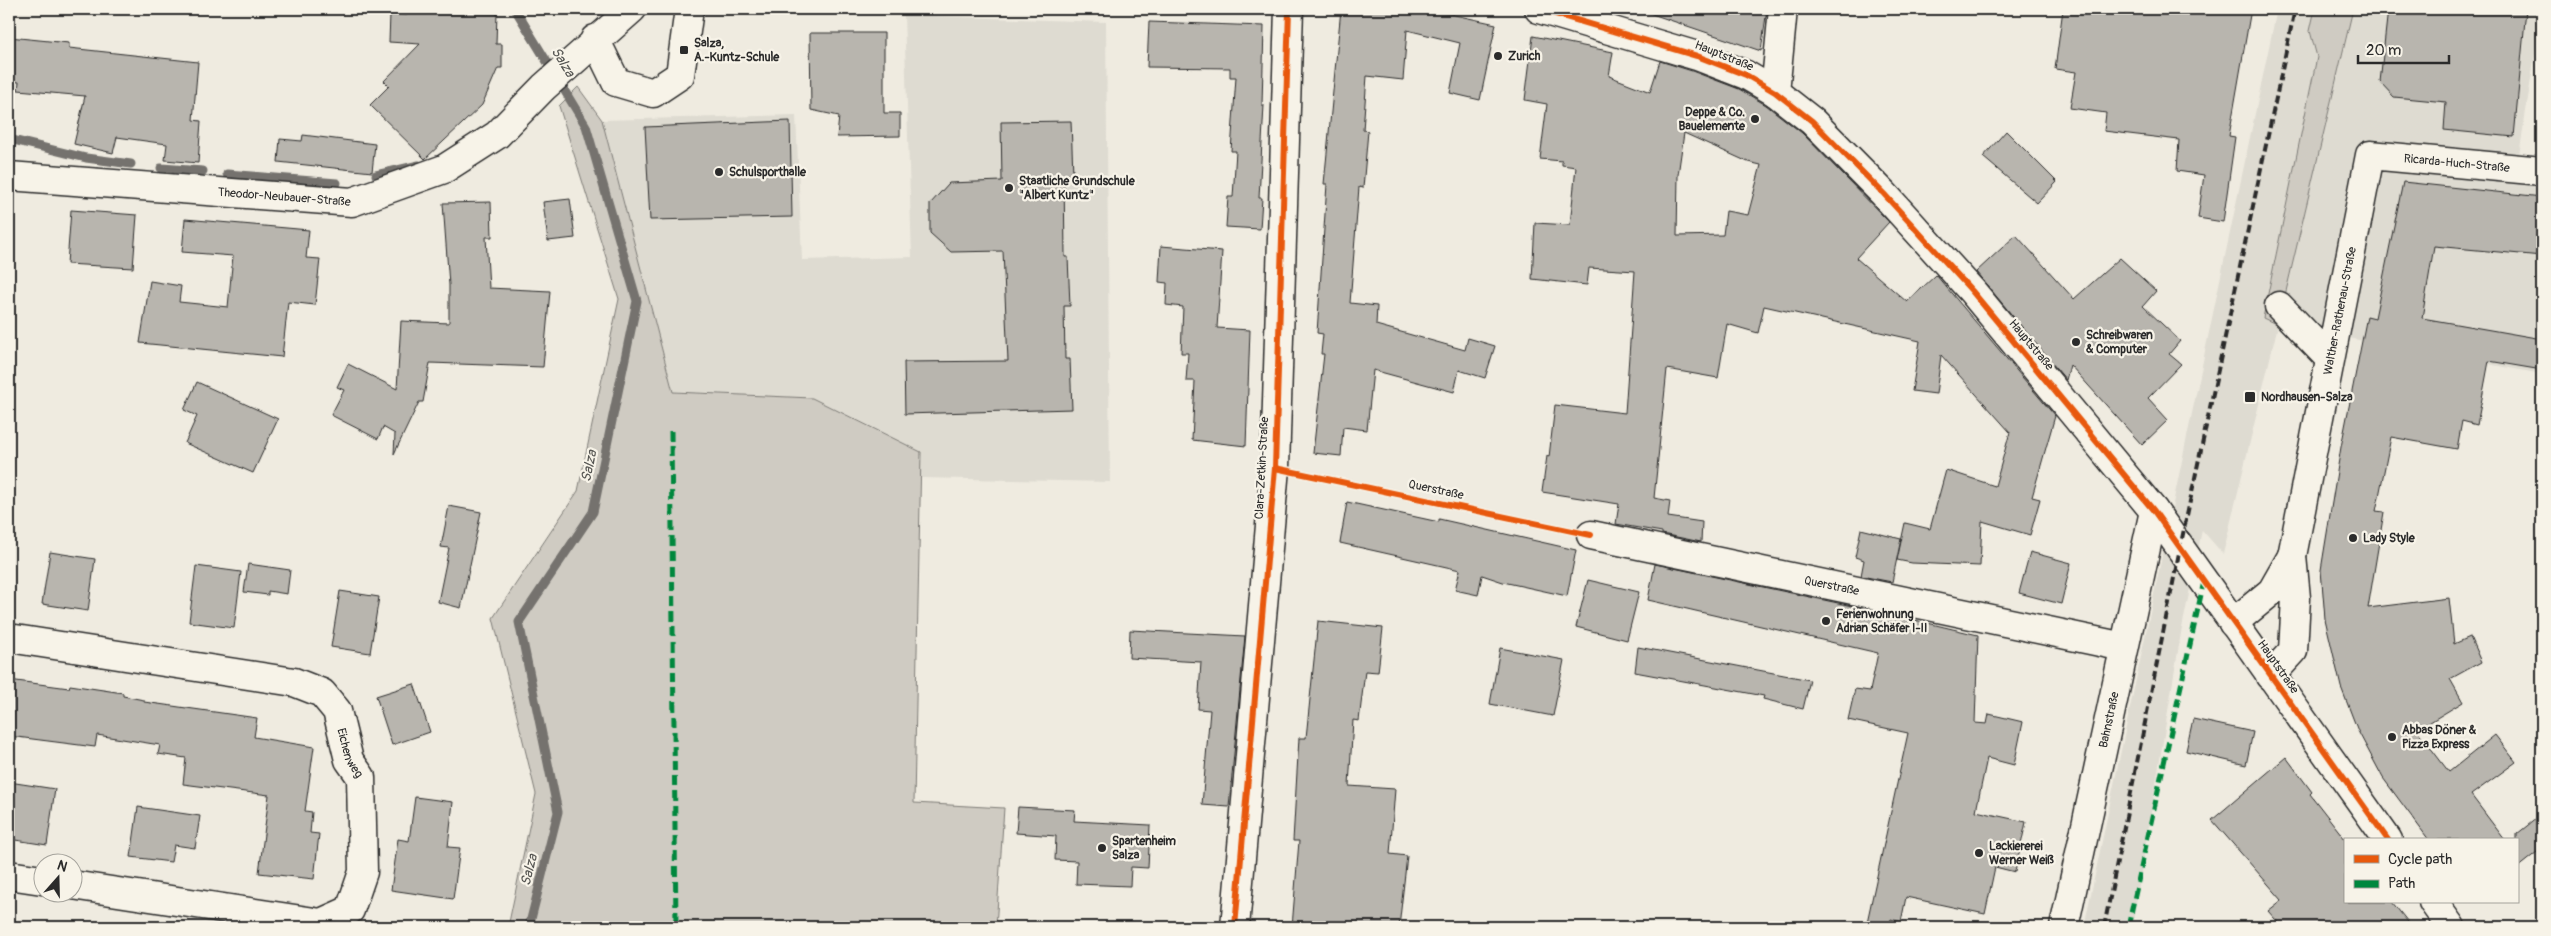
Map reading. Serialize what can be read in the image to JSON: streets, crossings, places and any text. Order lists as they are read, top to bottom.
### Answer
{
  "streets": {
    "street": [
      "Hauptstraße",
      "Ricarda-Huch-Straße",
      "Theodor-Neubauer-Straße",
      "Walther-Rathenau-Straße",
      "Clara-Zetkin-Straße",
      "Querstraße",
      "Bahnstraße",
      "Eichenweg"
    ]
  },
  "crossings": [
    ["Hauptstraße", "Walther-Rathenau-Straße"],
    ["Hauptstraße", "Bahnstraße"],
    ["Ricarda-Huch-Straße", "Walther-Rathenau-Straße"],
    ["Querstraße", "Bahnstraße"]
  ],
  "water": ["Salza"],
  "places": {
    "transit": ["Salza, A.-Kuntz-Schule", "Nordhausen-Salza"],
    "other": [
      "Zurich",
      "Deppe & Co. Bauelemente",
      "Schulsporthalle",
      "Staatliche Grundschule \"Albert Kuntz\"",
      "Schreibwaren & Computer",
      "Lady Style",
      "Ferienwohnung Adrian Schäfer I-II",
      "Abbas Döner & Pizza Express",
      "Spartenheim Salza",
      "Lackiererei Werner Weiß"
    ]
  },
  "legend": ["Cycle path", "Path"],
  "scale_bar": "20 m",
  "north": "top"
}
